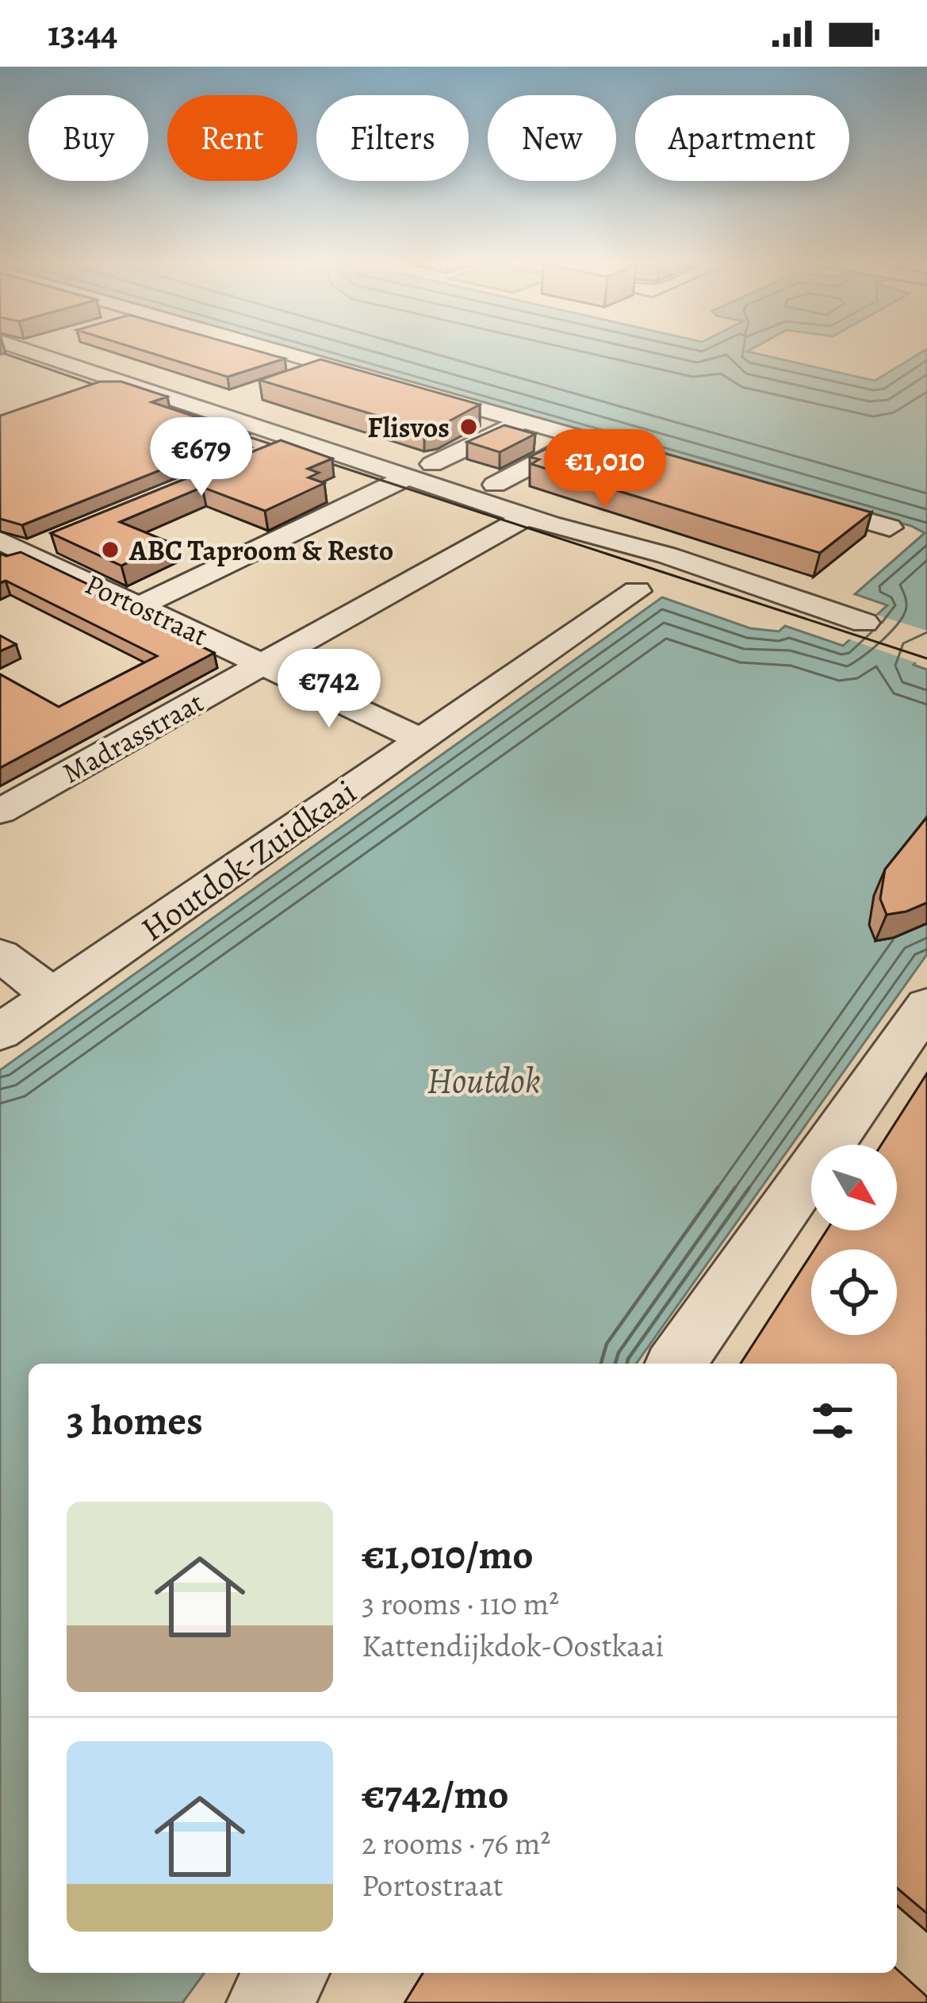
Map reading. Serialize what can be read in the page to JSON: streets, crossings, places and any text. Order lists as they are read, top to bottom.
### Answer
{
  "streets": {
    "street": ["Portostraat", "Madrasstraat", "Houtdok-Zuidkaai"]
  },
  "crossings": [
    ["Portostraat", "Madrasstraat"],
    ["Portostraat", "Houtdok-Zuidkaai"]
  ],
  "water": ["Houtdok"],
  "places": ["Flisvos", "ABC Taproom & Resto"],
  "north": "bottom right",
  "page": {
    "status": "13:44",
    "chip": [
      "Buy",
      "Rent",
      "Filters",
      "New",
      "Apartment"
    ],
    "price": ["€679", "€1,010", "€742"],
    "heading": "3 homes",
    "list": [
      {
        "name": "€1,010/mo",
        "note": "3 rooms · 110 m² · Kattendijkdok-Oostkaai"
      },
      {
        "name": "€742/mo",
        "note": "2 rooms · 76 m² · Portostraat"
      }
    ]
  }
}
